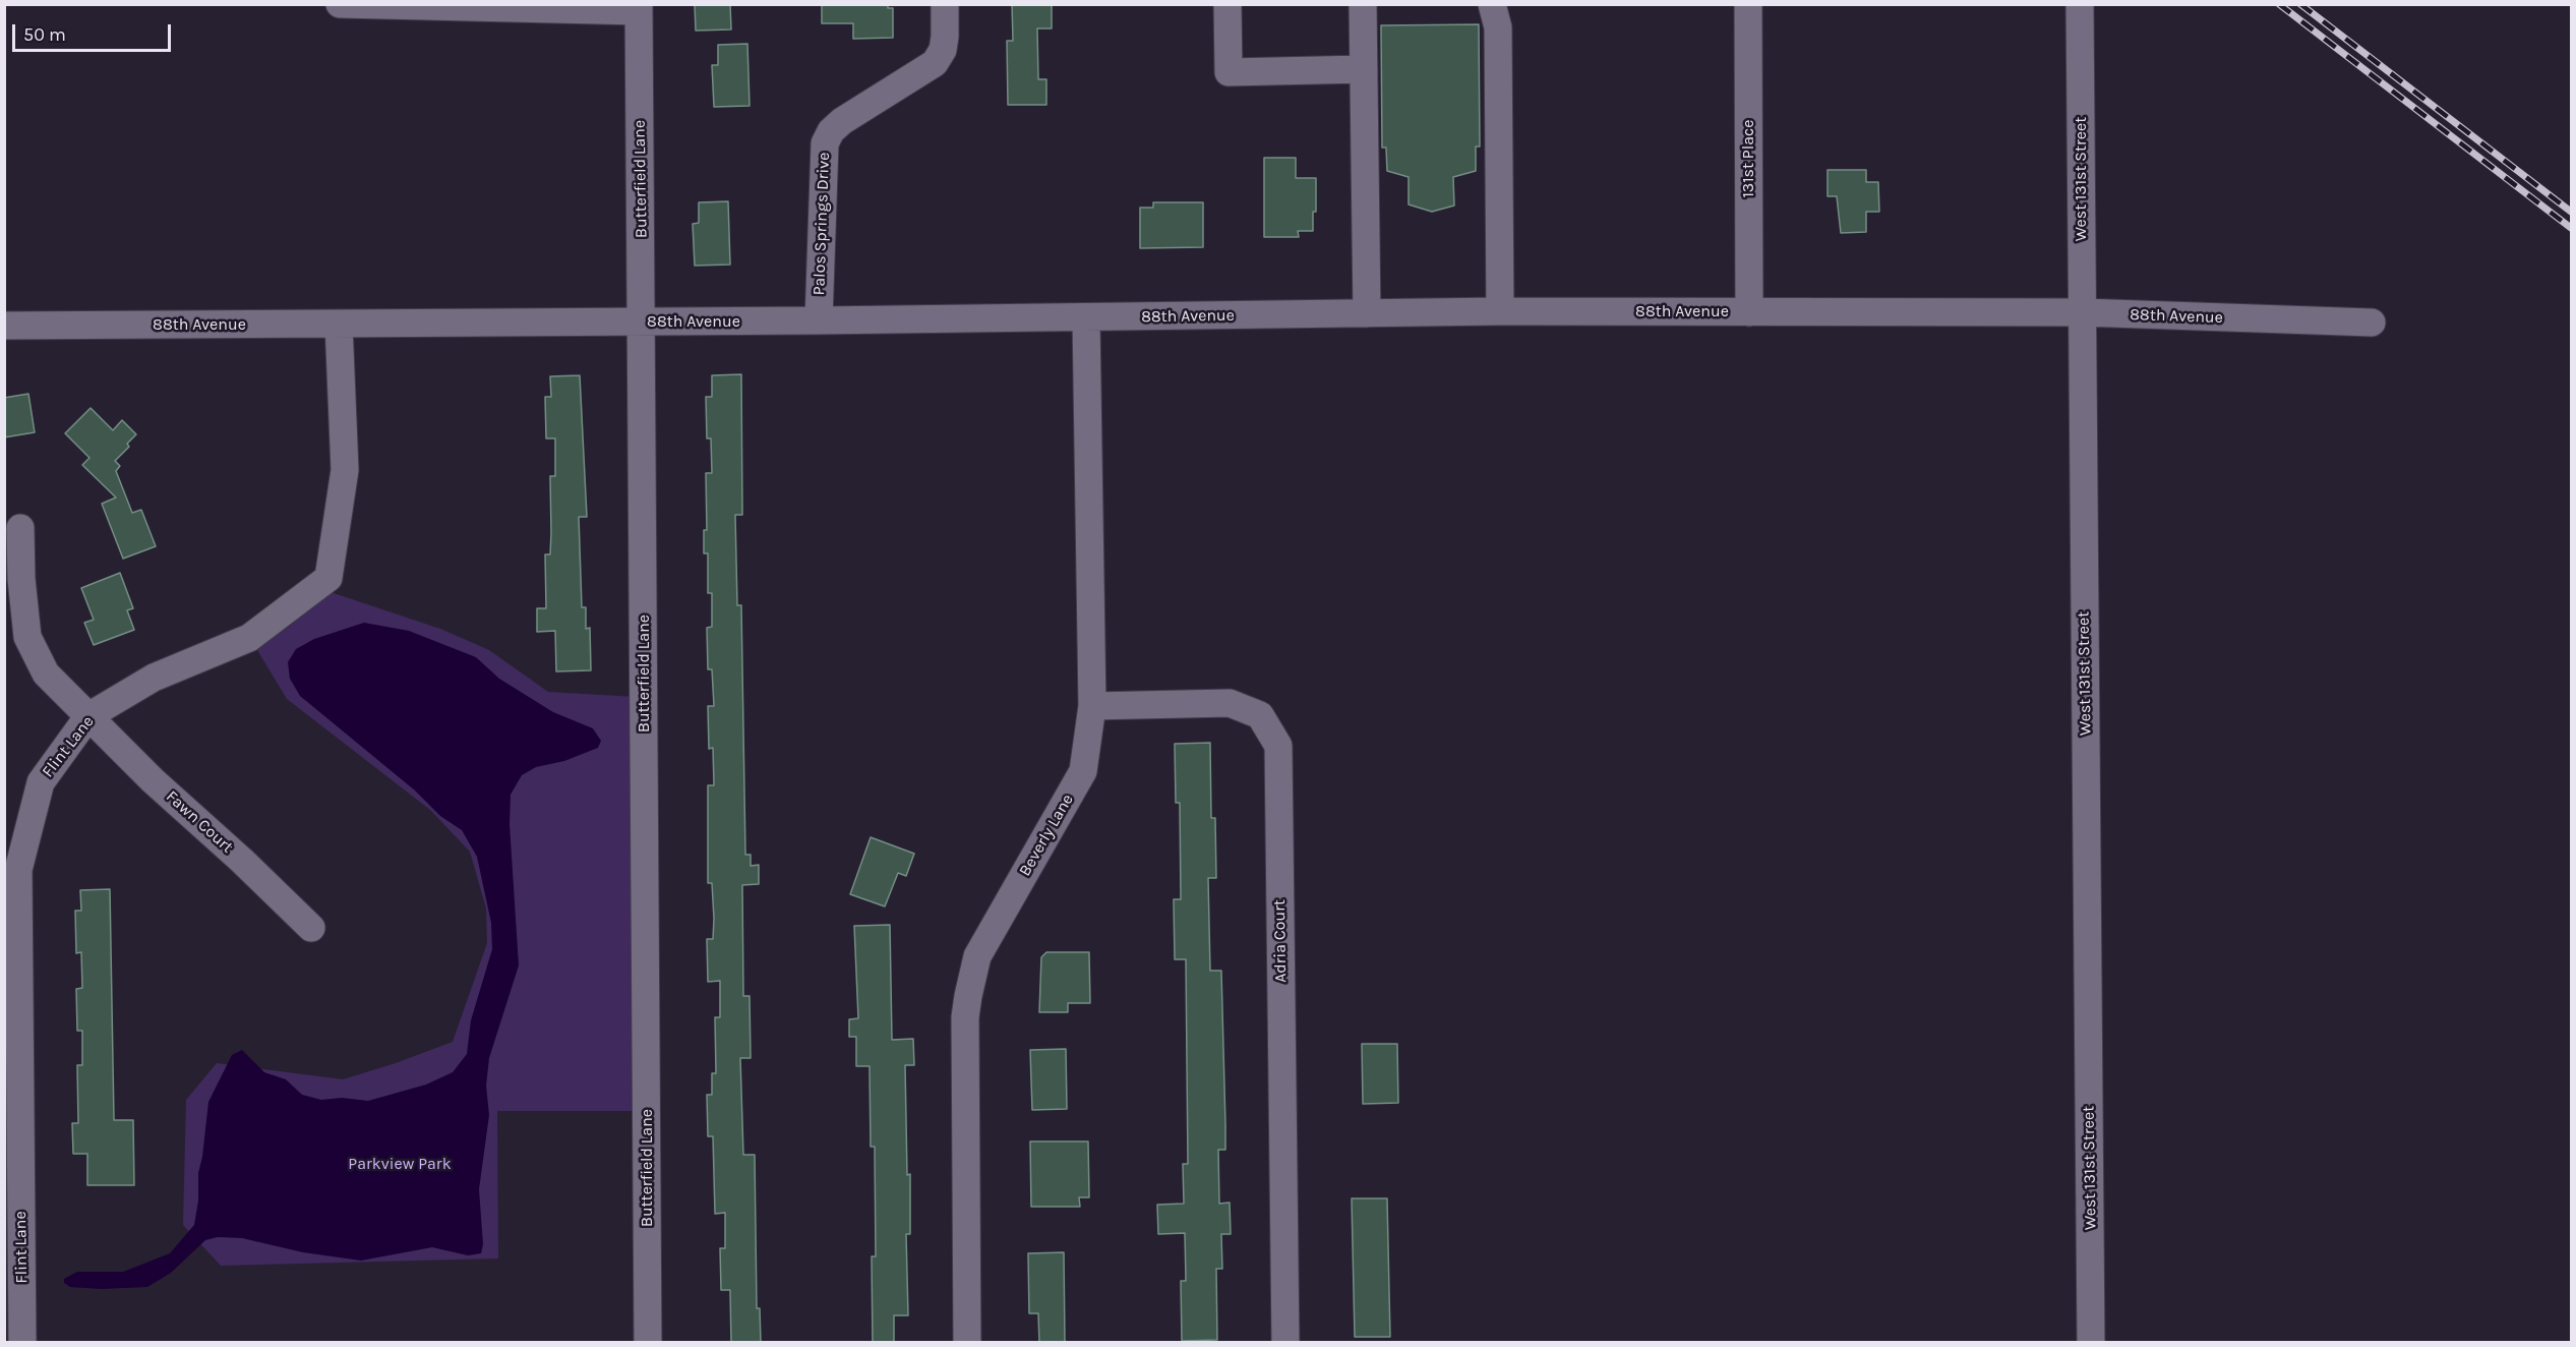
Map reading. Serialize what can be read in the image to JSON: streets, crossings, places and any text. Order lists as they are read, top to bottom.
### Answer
{
  "streets": {
    "street": [
      "131st Place",
      "Butterfield Lane",
      "West 131st Street",
      "Palos Springs Drive",
      "88th Avenue",
      "Flint Lane",
      "Fawn Court",
      "Beverly Lane",
      "Adria Court"
    ]
  },
  "crossings": [
    ["131st Place", "88th Avenue"],
    ["Butterfield Lane", "88th Avenue"],
    ["West 131st Street", "88th Avenue"],
    ["Palos Springs Drive", "88th Avenue"],
    ["88th Avenue", "Flint Lane"],
    ["88th Avenue", "Beverly Lane"],
    ["Flint Lane", "Fawn Court"],
    ["Beverly Lane", "Adria Court"]
  ],
  "parks": ["Parkview Park"],
  "scale_bar": "50 m"
}
